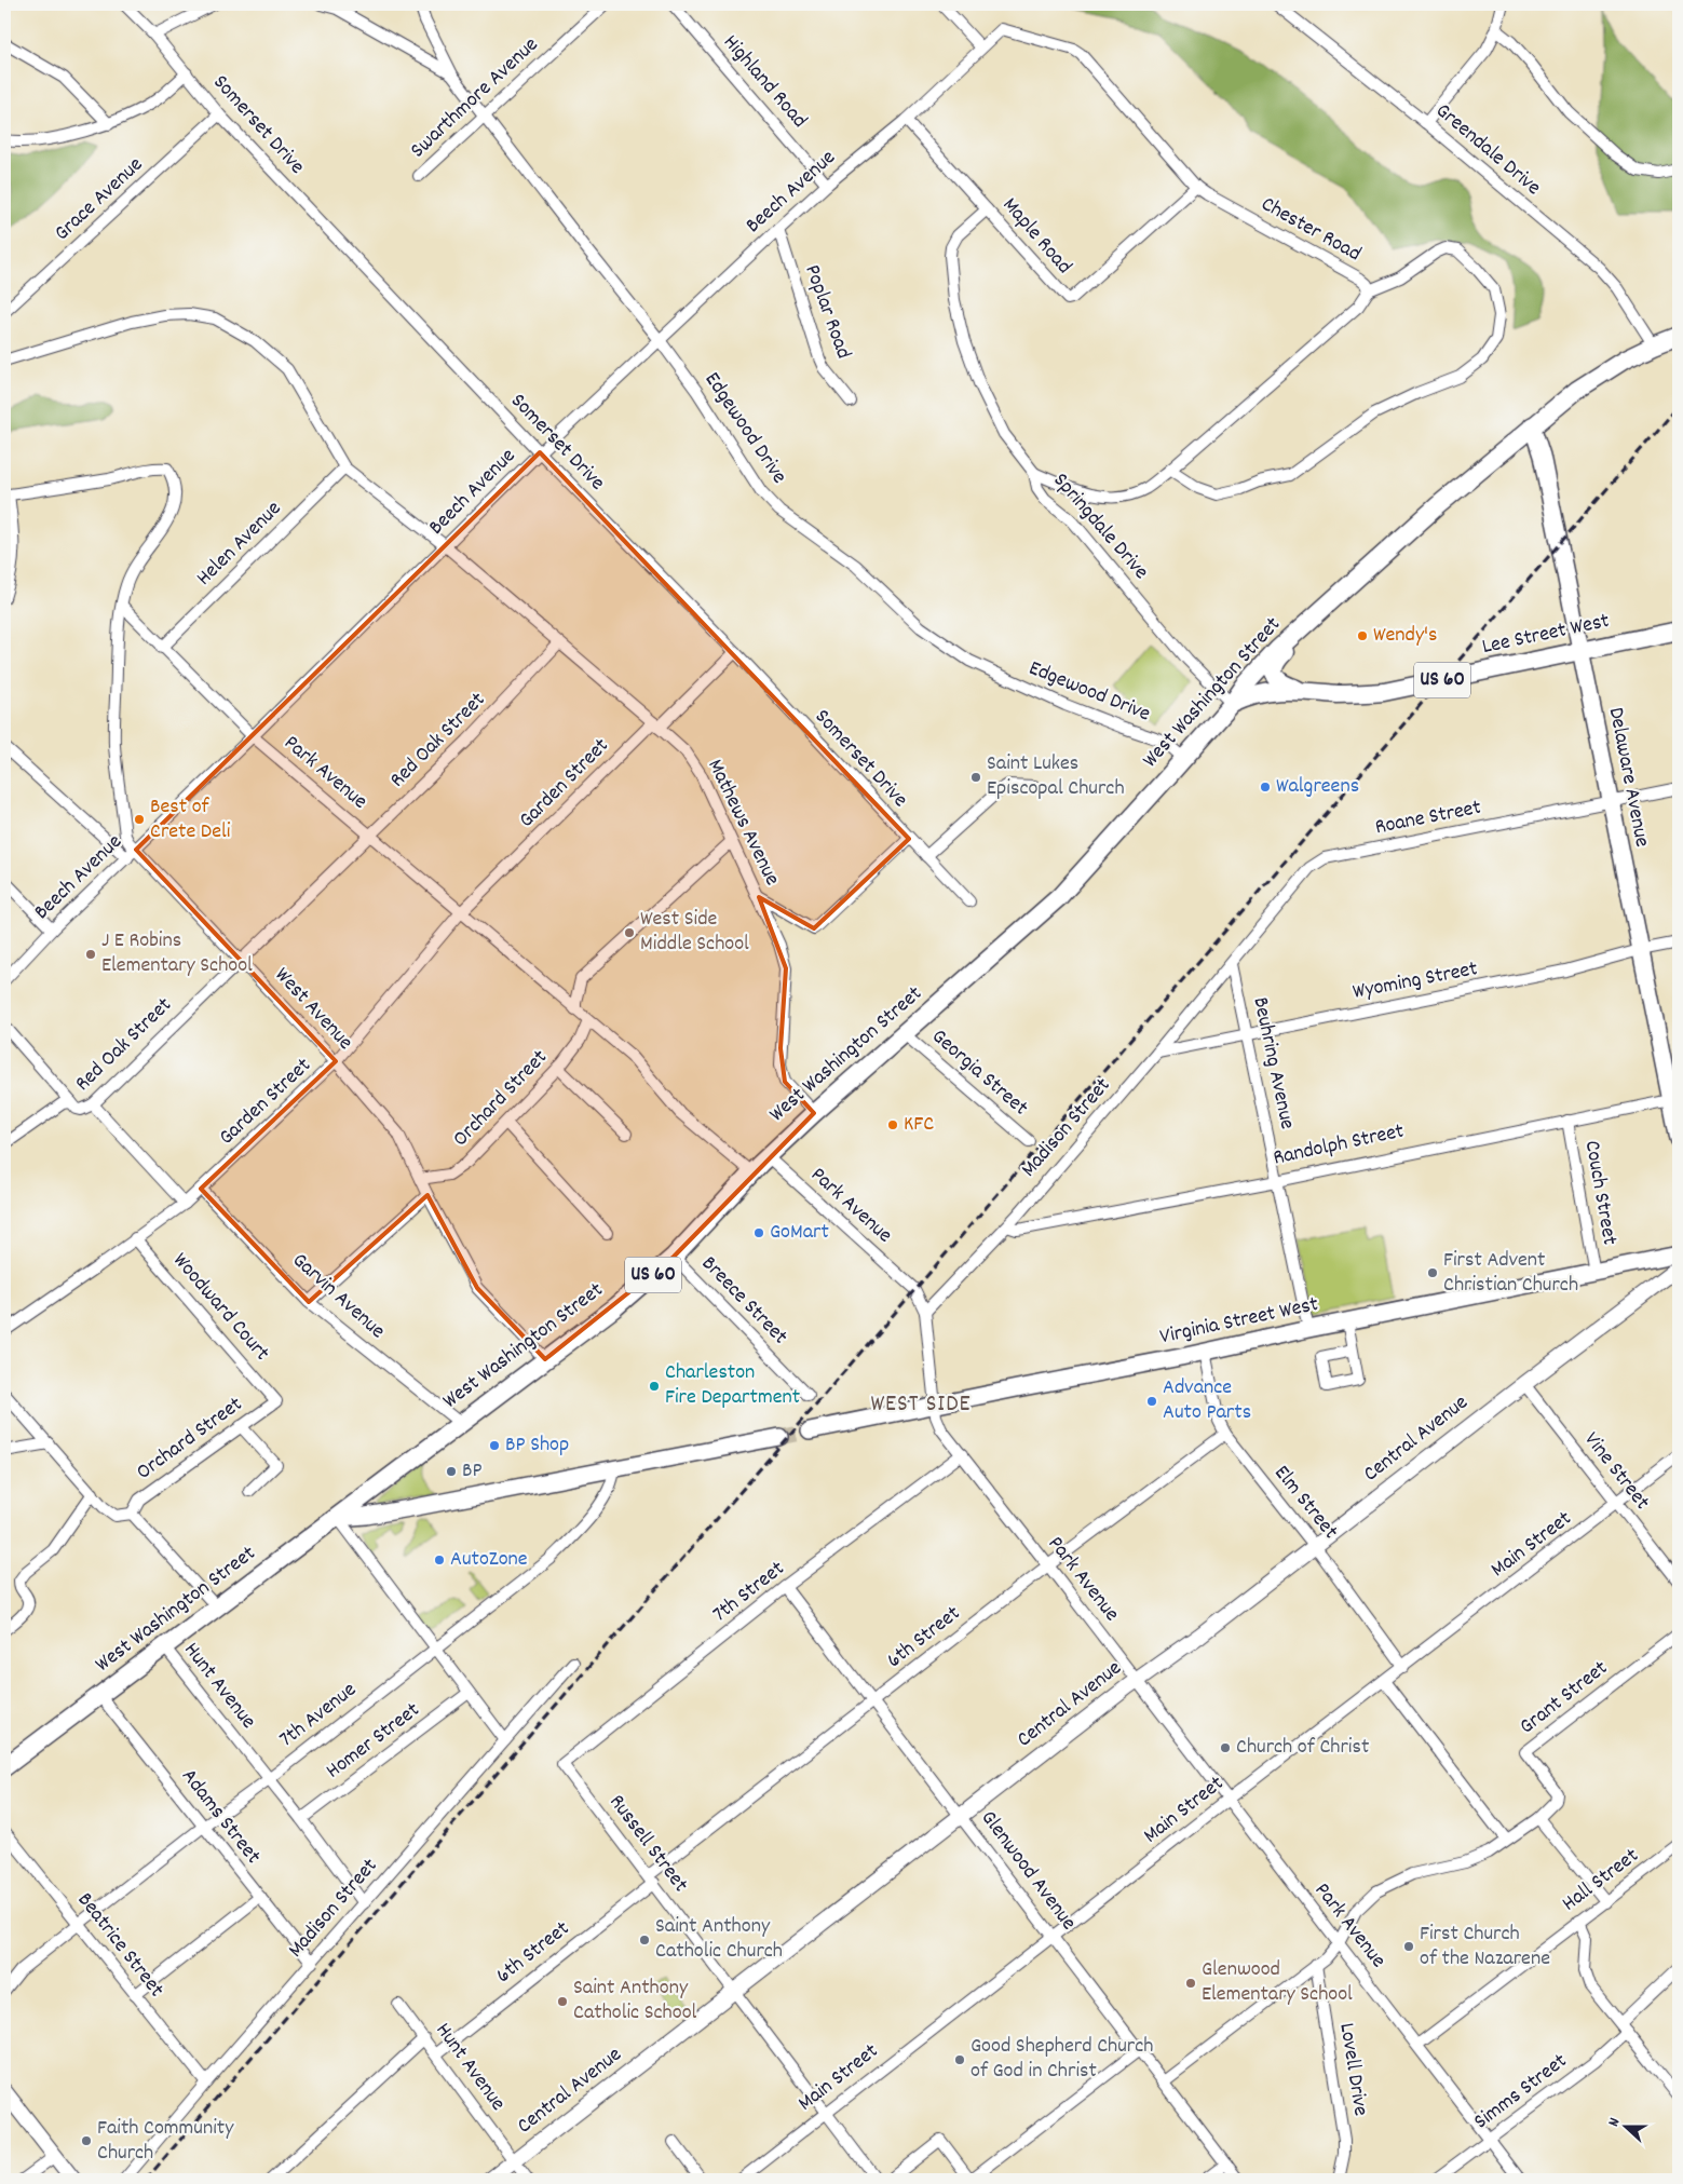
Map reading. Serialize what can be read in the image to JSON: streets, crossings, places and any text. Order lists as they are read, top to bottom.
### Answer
{
  "streets": {
    "main road": [
      "Lee Street West",
      "US 60",
      "West Washington Street",
      "Delaware Avenue",
      "Virginia Street West"
    ],
    "street": [
      "Highland Road",
      "Swarthmore Avenue",
      "Somerset Drive",
      "Greendale Drive",
      "Beech Avenue",
      "Grace Avenue",
      "Chester Road",
      "Maple Road",
      "Poplar Road",
      "Edgewood Drive",
      "Springdale Drive",
      "Helen Avenue",
      "Red Oak Street",
      "Park Avenue",
      "Garden Street",
      "Roane Street",
      "Mathews Avenue",
      "Wyoming Street",
      "West Avenue",
      "Beuhring Avenue",
      "Georgia Street",
      "Orchard Street",
      "Madison Street",
      "Randolph Street",
      "Couch Street",
      "Garvin Avenue",
      "Breece Street",
      "Woodward Court",
      "Central Avenue",
      "Vine Street",
      "Elm Street",
      "Main Street",
      "7th Street",
      "6th Street",
      "Hunt Avenue",
      "Grant Street",
      "7th Avenue",
      "Homer Street",
      "Adams Street",
      "Russell Street",
      "Glenwood Avenue",
      "Hall Street",
      "Beatrice Street",
      "Lovell Drive",
      "Simms Street"
    ]
  },
  "crossings": [
    ["Highland Road", "Beech Avenue"],
    ["Swarthmore Avenue", "Edgewood Drive"],
    ["Somerset Drive", "Beech Avenue"],
    ["Somerset Drive", "Grace Avenue"],
    ["Somerset Drive", "Garden Street"],
    ["Greendale Drive", "West Washington Street"],
    ["Beech Avenue", "Chester Road"],
    ["Beech Avenue", "Maple Road"],
    ["Beech Avenue", "Poplar Road"],
    ["Beech Avenue", "Edgewood Drive"],
    ["Beech Avenue", "Park Avenue"],
    ["Beech Avenue", "Mathews Avenue"],
    ["Beech Avenue", "West Avenue"],
    ["Chester Road", "Maple Road"],
    ["Chester Road", "Springdale Drive"],
    ["Maple Road", "Springdale Drive"],
    ["Edgewood Drive", "West Washington Street"],
    ["Springdale Drive", "Lee Street West"],
    ["Springdale Drive", "West Washington Street"],
    ["Helen Avenue", "Park Avenue"],
    ["Helen Avenue", "Mathews Avenue"],
    ["Lee Street West", "West Washington Street"],
    ["Lee Street West", "Delaware Avenue"],
    ["West Washington Street", "Park Avenue"],
    ["West Washington Street", "Delaware Avenue"],
    ["West Washington Street", "Mathews Avenue"],
    ["West Washington Street", "West Avenue"],
    ["West Washington Street", "Georgia Street"],
    ["West Washington Street", "Garvin Avenue"],
    ["West Washington Street", "Breece Street"],
    ["West Washington Street", "Hunt Avenue"],
    ["West Washington Street", "Adams Street"],
    ["Red Oak Street", "Park Avenue"],
    ["Red Oak Street", "Mathews Avenue"],
    ["Red Oak Street", "West Avenue"],
    ["Park Avenue", "Garden Street"],
    ["Park Avenue", "West Avenue"],
    ["Park Avenue", "Orchard Street"],
    ["Park Avenue", "Madison Street"],
    ["Park Avenue", "Virginia Street West"],
    ["Park Avenue", "Central Avenue"],
    ["Park Avenue", "Main Street"],
    ["Park Avenue", "7th Street"],
    ["Park Avenue", "6th Street"],
    ["Park Avenue", "Grant Street"],
    ["Park Avenue", "Hall Street"],
    ["Park Avenue", "Simms Street"],
    ["Delaware Avenue", "Roane Street"],
    ["Delaware Avenue", "Wyoming Street"],
    ["Delaware Avenue", "Randolph Street"],
    ["Garden Street", "Mathews Avenue"],
    ["Garden Street", "West Avenue"],
    ["Garden Street", "Garvin Avenue"],
    ["Garden Street", "Woodward Court"],
    ["Roane Street", "Beuhring Avenue"],
    ["Roane Street", "Madison Street"],
    ["Wyoming Street", "Beuhring Avenue"],
    ["Wyoming Street", "Madison Street"],
    ["West Avenue", "Orchard Street"],
    ["Beuhring Avenue", "Madison Street"],
    ["Beuhring Avenue", "Randolph Street"],
    ["Beuhring Avenue", "Virginia Street West"],
    ["Orchard Street", "Woodward Court"],
    ["Madison Street", "Randolph Street"],
    ["Madison Street", "Hunt Avenue"],
    ["Madison Street", "Adams Street"],
    ["Madison Street", "Beatrice Street"],
    ["Randolph Street", "Couch Street"],
    ["Couch Street", "Virginia Street West"],
    ["Virginia Street West", "Elm Street"],
    ["Central Avenue", "Vine Street"],
    ["Central Avenue", "Elm Street"],
    ["Central Avenue", "Hunt Avenue"],
    ["Central Avenue", "Russell Street"],
    ["Central Avenue", "Glenwood Avenue"],
    ["Vine Street", "Main Street"],
    ["Elm Street", "Main Street"],
    ["Elm Street", "6th Street"],
    ["Main Street", "Russell Street"],
    ["Main Street", "Glenwood Avenue"],
    ["7th Street", "Russell Street"],
    ["7th Street", "Glenwood Avenue"],
    ["6th Street", "Hunt Avenue"],
    ["6th Street", "Russell Street"],
    ["6th Street", "Glenwood Avenue"],
    ["Hunt Avenue", "7th Avenue"],
    ["Hunt Avenue", "Homer Street"],
    ["Grant Street", "Glenwood Avenue"],
    ["Grant Street", "Lovell Drive"],
    ["7th Avenue", "Adams Street"],
    ["7th Avenue", "Beatrice Street"]
  ],
  "districts": ["WEST SIDE"],
  "places": [
    "Wendy's",
    "Saint Lukes Episcopal Church",
    "Walgreens",
    "Best of Crete Deli",
    "West Side Middle School",
    "J E Robins Elementary School",
    "KFC",
    "GoMart",
    "First Advent Christian Church",
    "Charleston Fire Department",
    "Advance Auto Parts",
    "BP Shop",
    "BP",
    "AutoZone",
    "Church of Christ",
    "Saint Anthony Catholic Church",
    "First Church of the Nazarene",
    "Glenwood Elementary School",
    "Saint Anthony Catholic School",
    "Good Shepherd Church of God in Christ",
    "Faith Community Church"
  ],
  "north": "left"
}
